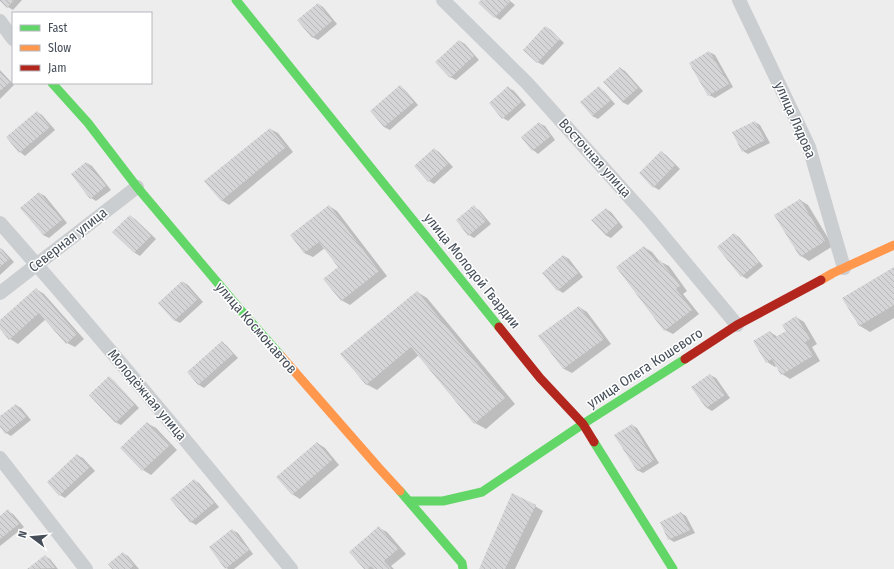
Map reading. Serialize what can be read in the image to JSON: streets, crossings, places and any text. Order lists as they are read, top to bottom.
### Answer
{
  "streets": {
    "street": [
      "улица Лядова",
      "Восточная улица",
      "Северная улица",
      "улица Молодой Гвардии",
      "улица Космонавтов",
      "улица Олега Кошевого",
      "Молодёжная улица"
    ]
  },
  "crossings": [
    ["улица Лядова", "улица Олега Кошевого"],
    ["Восточная улица", "улица Олега Кошевого"],
    ["Северная улица", "улица Космонавтов"],
    ["Северная улица", "Молодёжная улица"],
    ["улица Молодой Гвардии", "улица Олега Кошевого"],
    ["улица Космонавтов", "улица Олега Кошевого"]
  ],
  "legend": ["Fast", "Slow", "Jam"],
  "north": "left"
}
